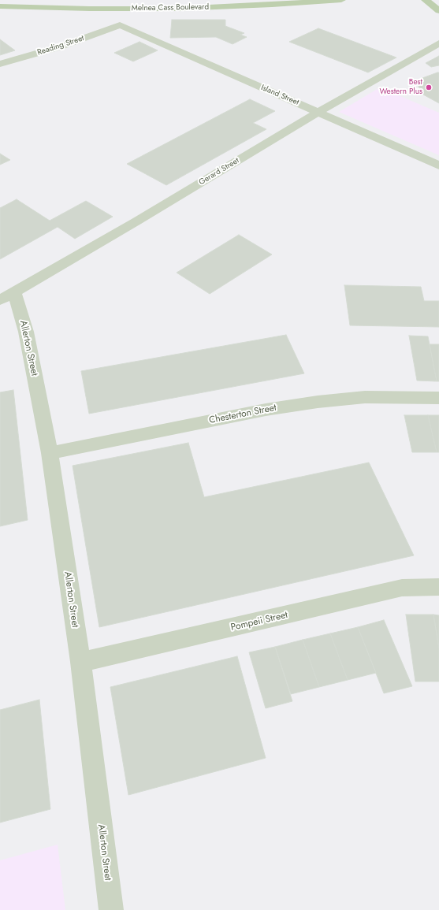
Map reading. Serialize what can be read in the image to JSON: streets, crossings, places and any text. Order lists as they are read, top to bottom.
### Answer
{
  "streets": {
    "main road": ["Melnea Cass Boulevard"],
    "street": [
      "Reading Street",
      "Island Street",
      "Gerard Street",
      "Allerton Street",
      "Chesterton Street",
      "Pompeii Street"
    ]
  },
  "crossings": [
    ["Reading Street", "Island Street"],
    ["Island Street", "Gerard Street"],
    ["Gerard Street", "Allerton Street"],
    ["Allerton Street", "Chesterton Street"],
    ["Allerton Street", "Pompeii Street"]
  ],
  "places": ["Best Western Plus"]
}
